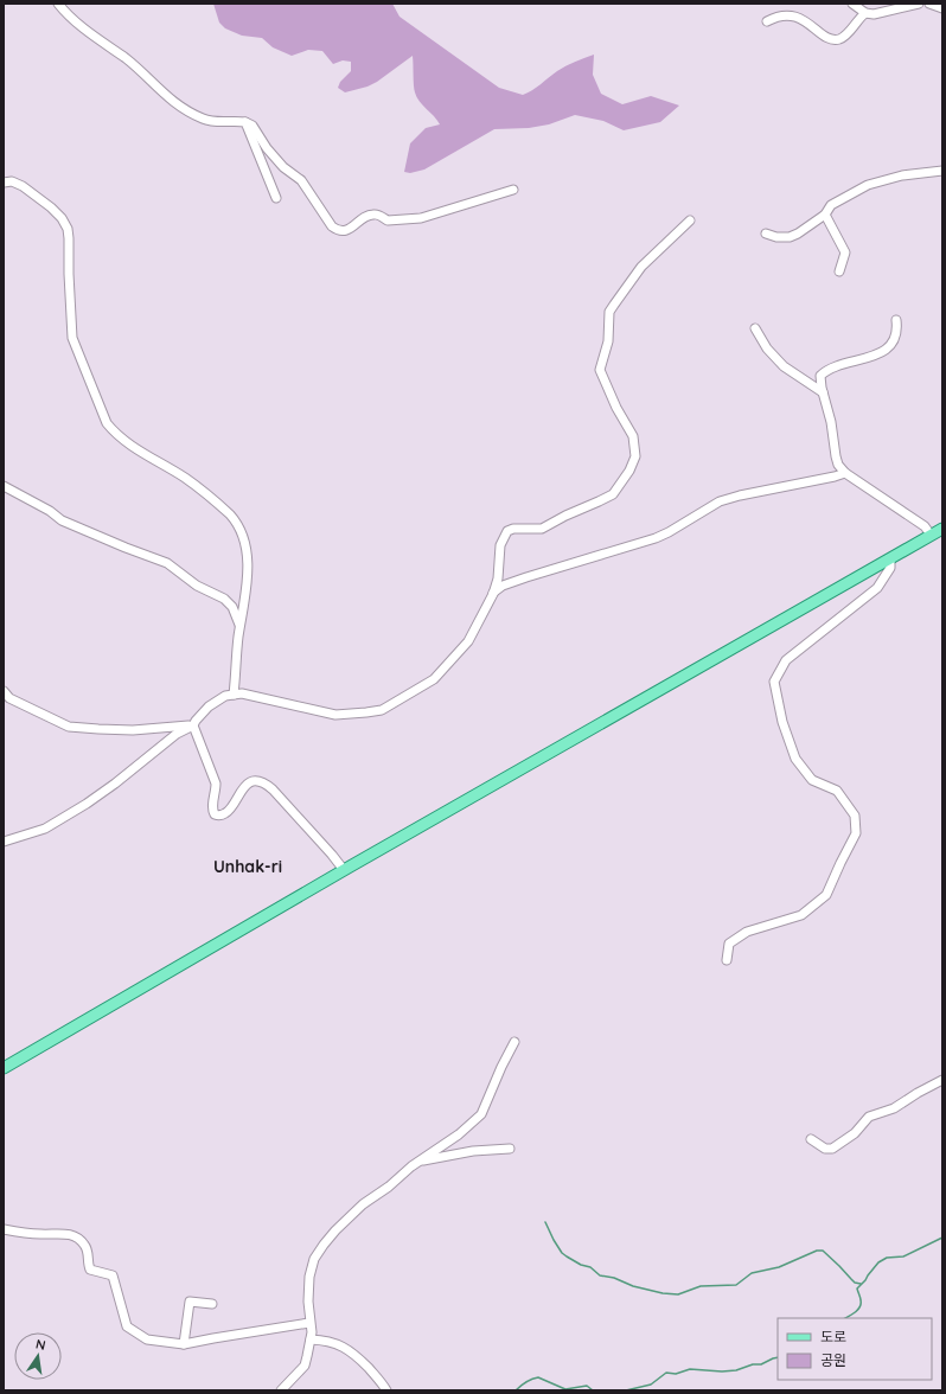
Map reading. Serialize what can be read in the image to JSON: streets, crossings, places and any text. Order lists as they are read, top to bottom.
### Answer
{
  "districts": ["Unhak-ri"],
  "legend": ["도로", "공원"],
  "north": "top"
}
